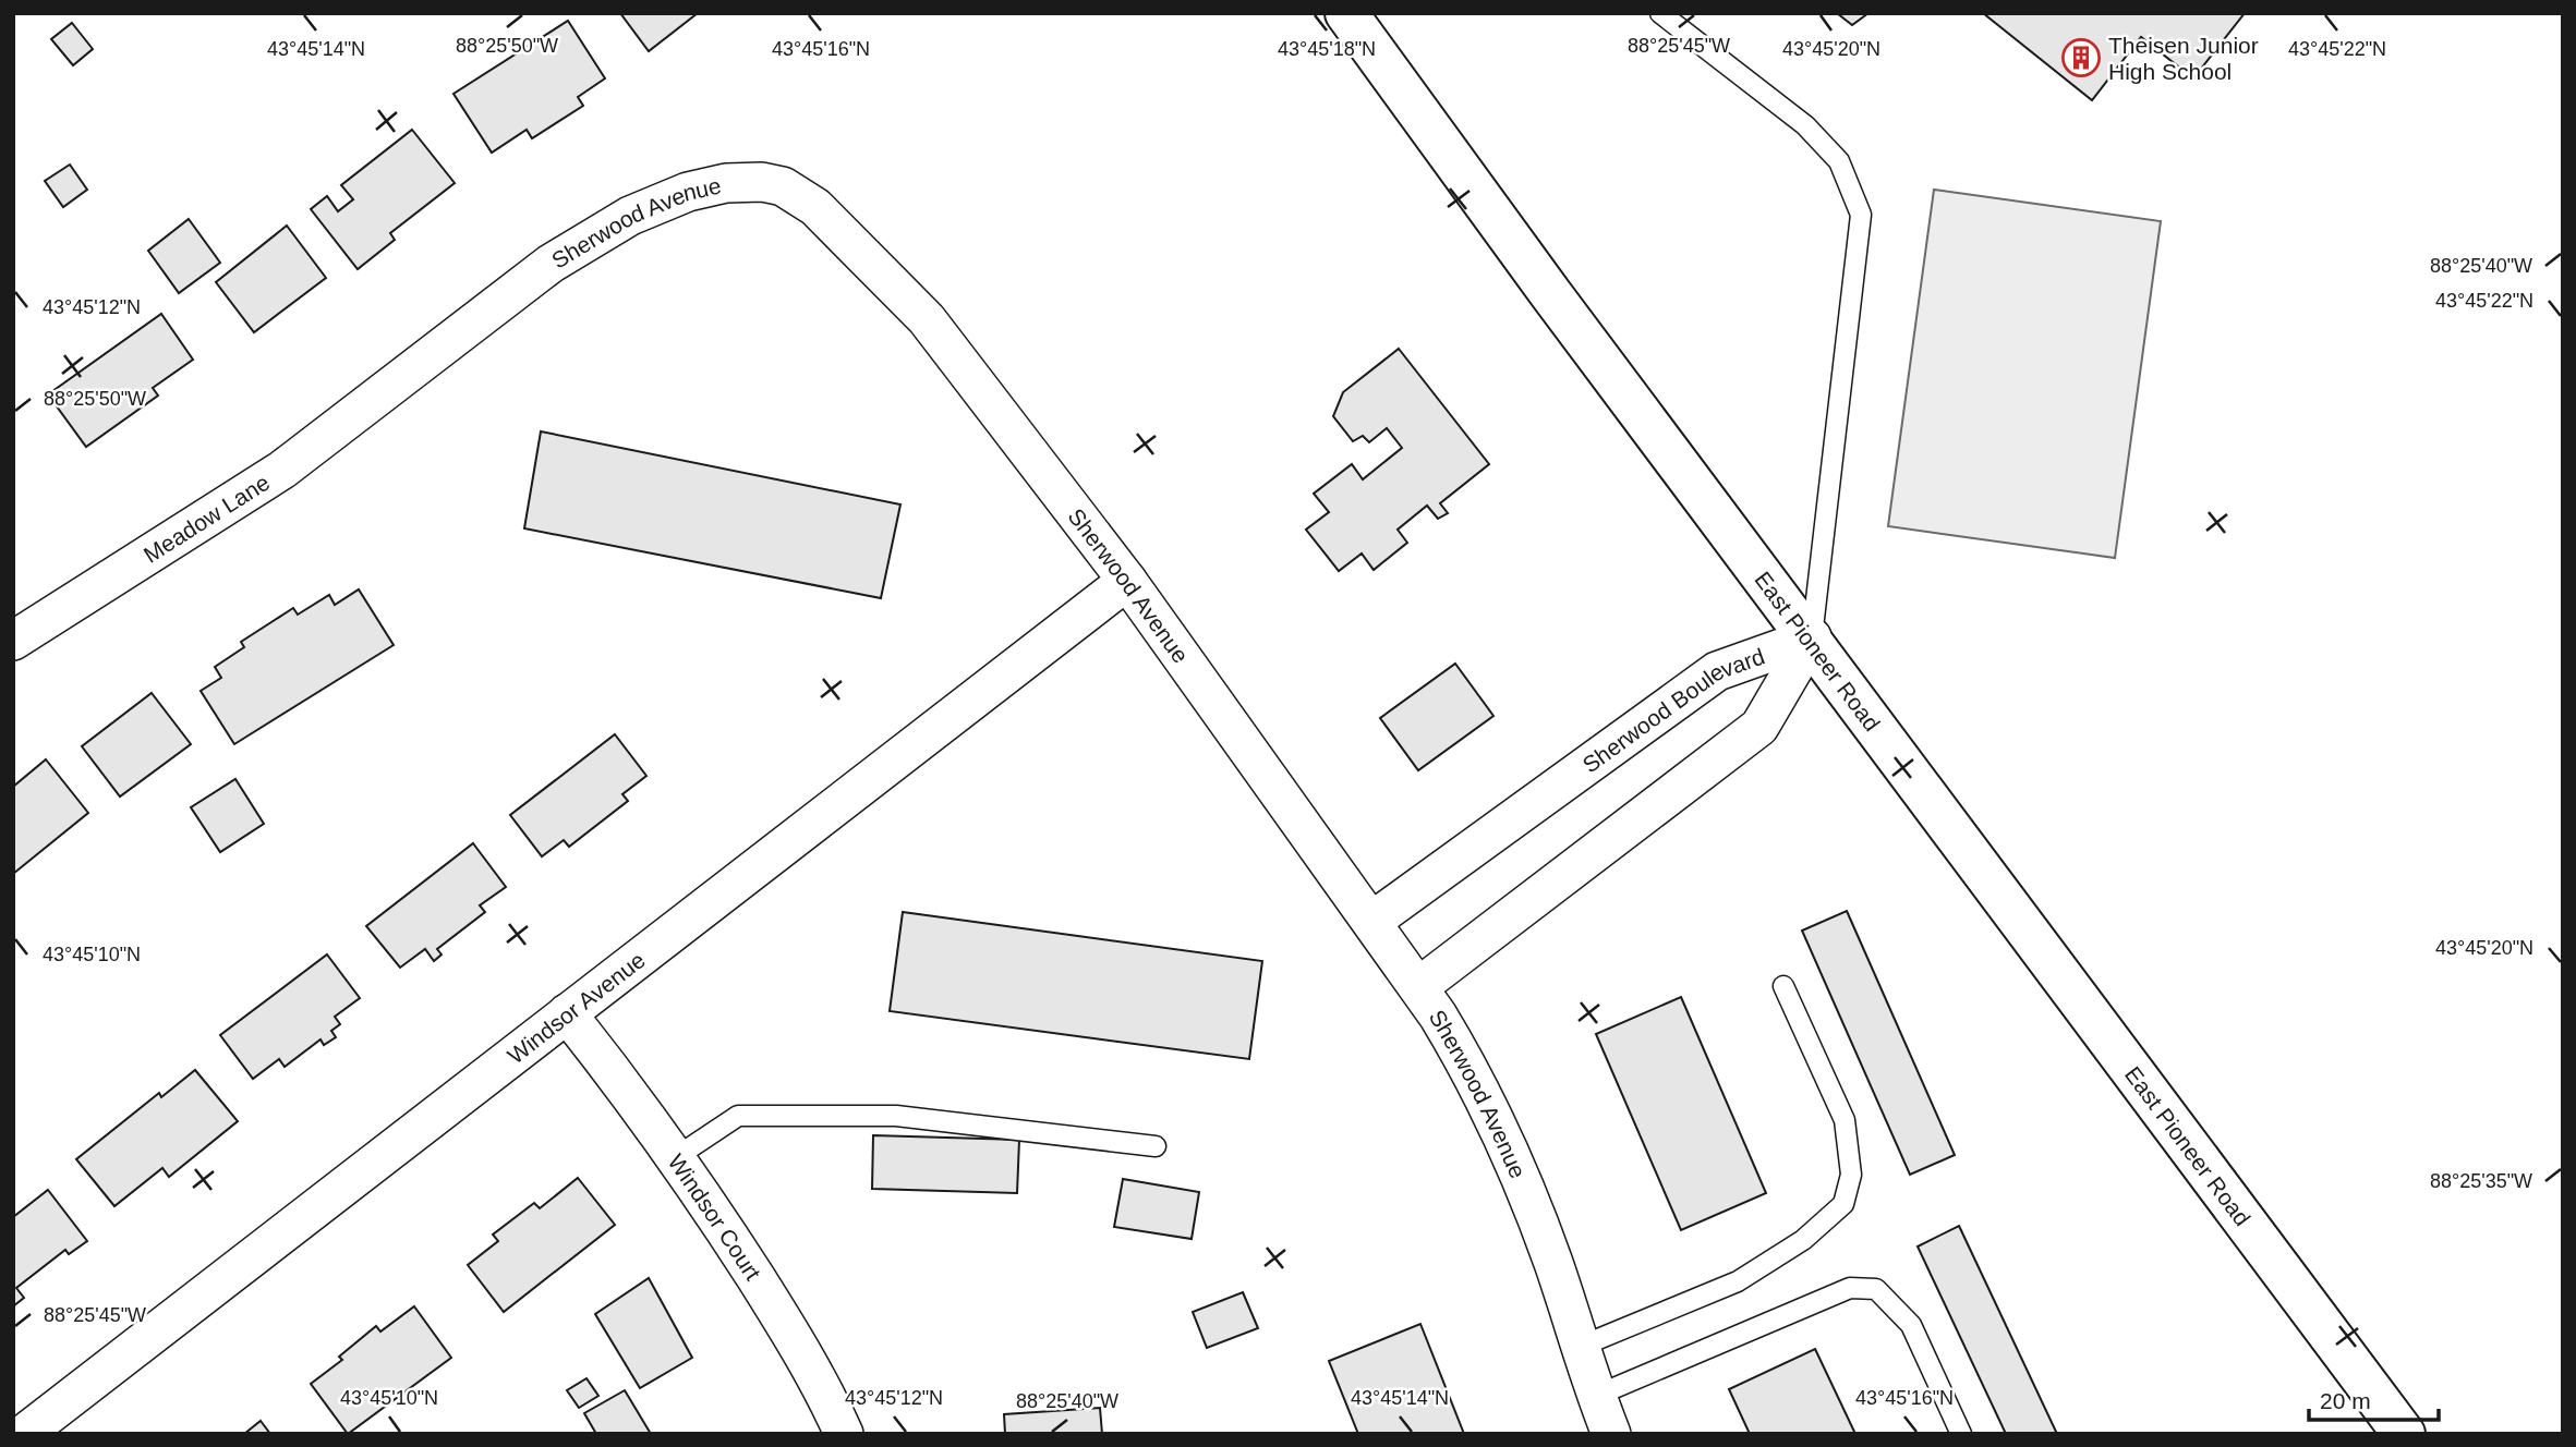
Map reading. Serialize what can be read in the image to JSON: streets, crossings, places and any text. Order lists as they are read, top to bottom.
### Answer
{
  "streets": {
    "main road": ["East Pioneer Road"],
    "street": [
      "Sherwood Avenue",
      "Meadow Lane",
      "Sherwood Boulevard",
      "Windsor Avenue",
      "Windsor Court"
    ]
  },
  "crossings": [
    ["Sherwood Avenue", "Meadow Lane"],
    ["Sherwood Avenue", "Sherwood Boulevard"],
    ["Sherwood Avenue", "Windsor Avenue"],
    ["East Pioneer Road", "Sherwood Boulevard"],
    ["Windsor Avenue", "Windsor Court"]
  ],
  "places": {
    "building": ["Theisen Junior High School"]
  },
  "scale_bar": "20 m",
  "coordinates": [
    "88°25'50\"W",
    "88°25'45\"W",
    "43°45'14\"N",
    "43°45'16\"N",
    "43°45'18\"N",
    "43°45'20\"N",
    "43°45'22\"N",
    "88°25'40\"W",
    "43°45'12\"N",
    "43°45'10\"N",
    "88°25'35\"W"
  ]
}
